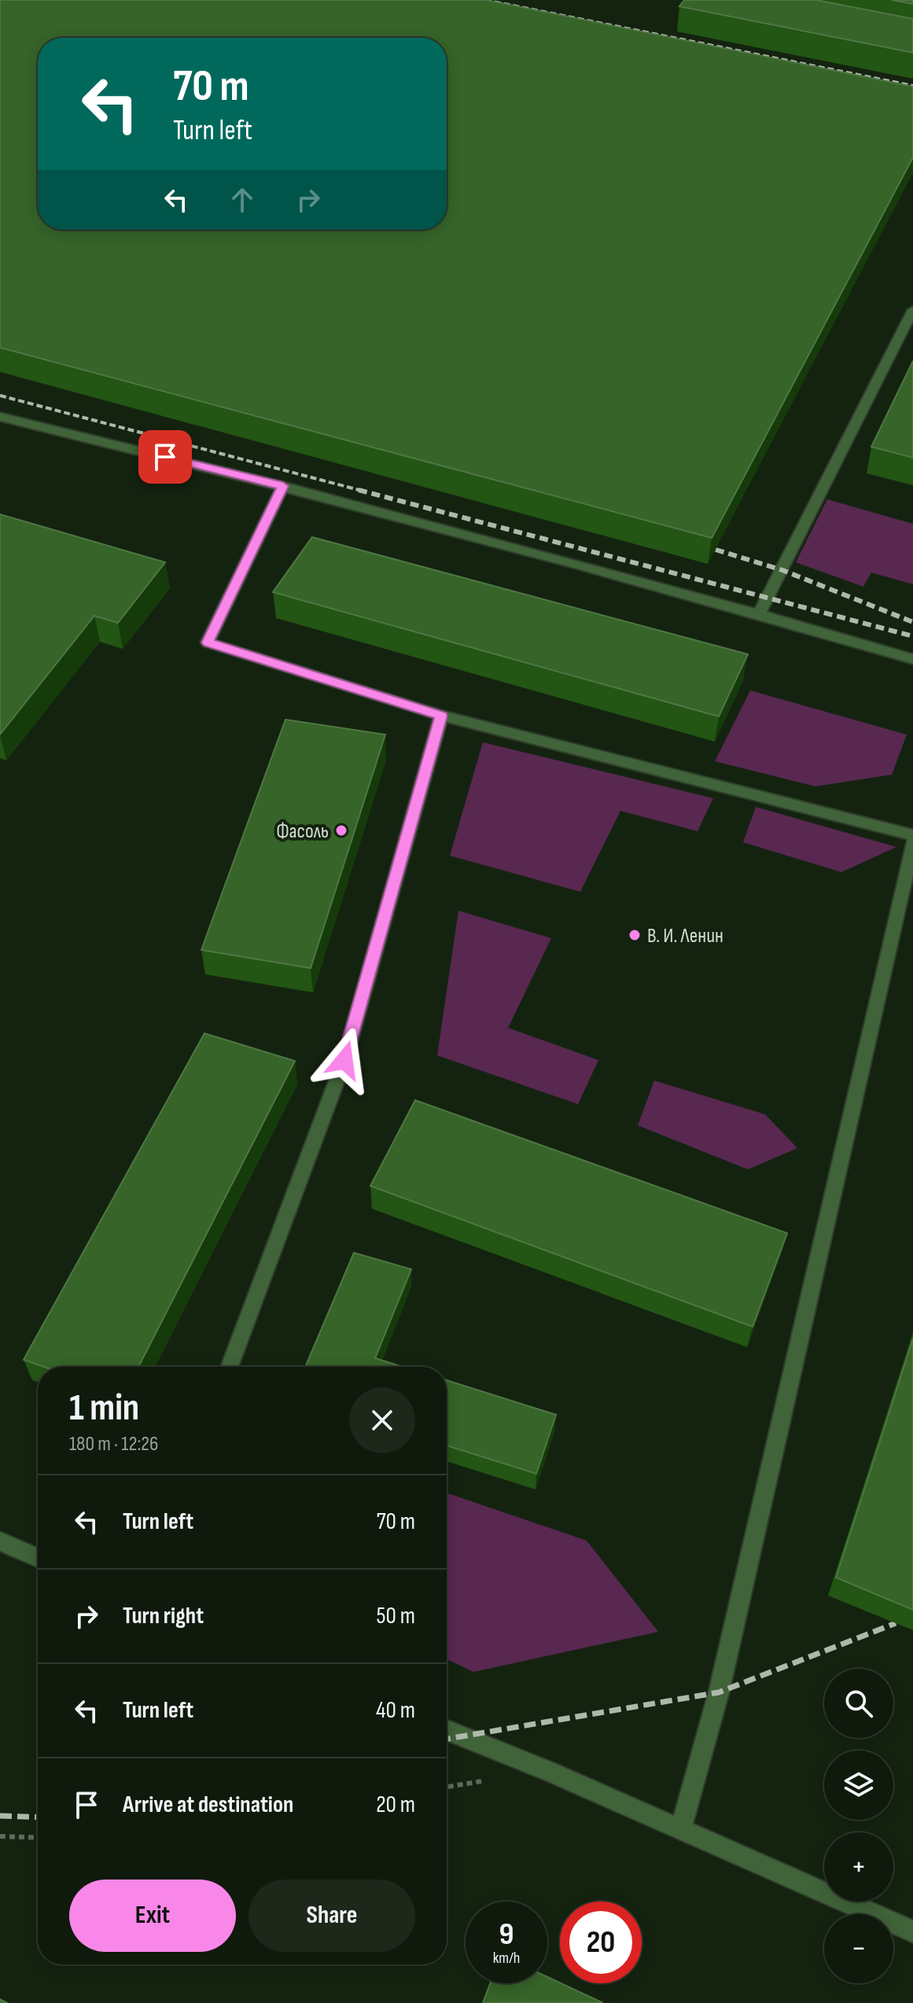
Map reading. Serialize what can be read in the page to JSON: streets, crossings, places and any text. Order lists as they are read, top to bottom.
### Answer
{
  "places": ["Фасоль", "В. И. Ленин"],
  "page": {
    "turn": ["70 m", "Turn left"],
    "heading": ["1 min", "180 m · 12:26"],
    "list": [
      {
        "name": "Turn left",
        "value": "70 m"
      },
      {
        "name": "Turn right",
        "value": "50 m"
      },
      {
        "name": "Turn left",
        "value": "40 m"
      },
      {
        "name": "Arrive at destination",
        "value": "20 m"
      }
    ],
    "map_buttons": ["+", "−"],
    "buttons": ["Exit", "Share"],
    "speed": "9 km/h",
    "limit": "20"
  }
}
